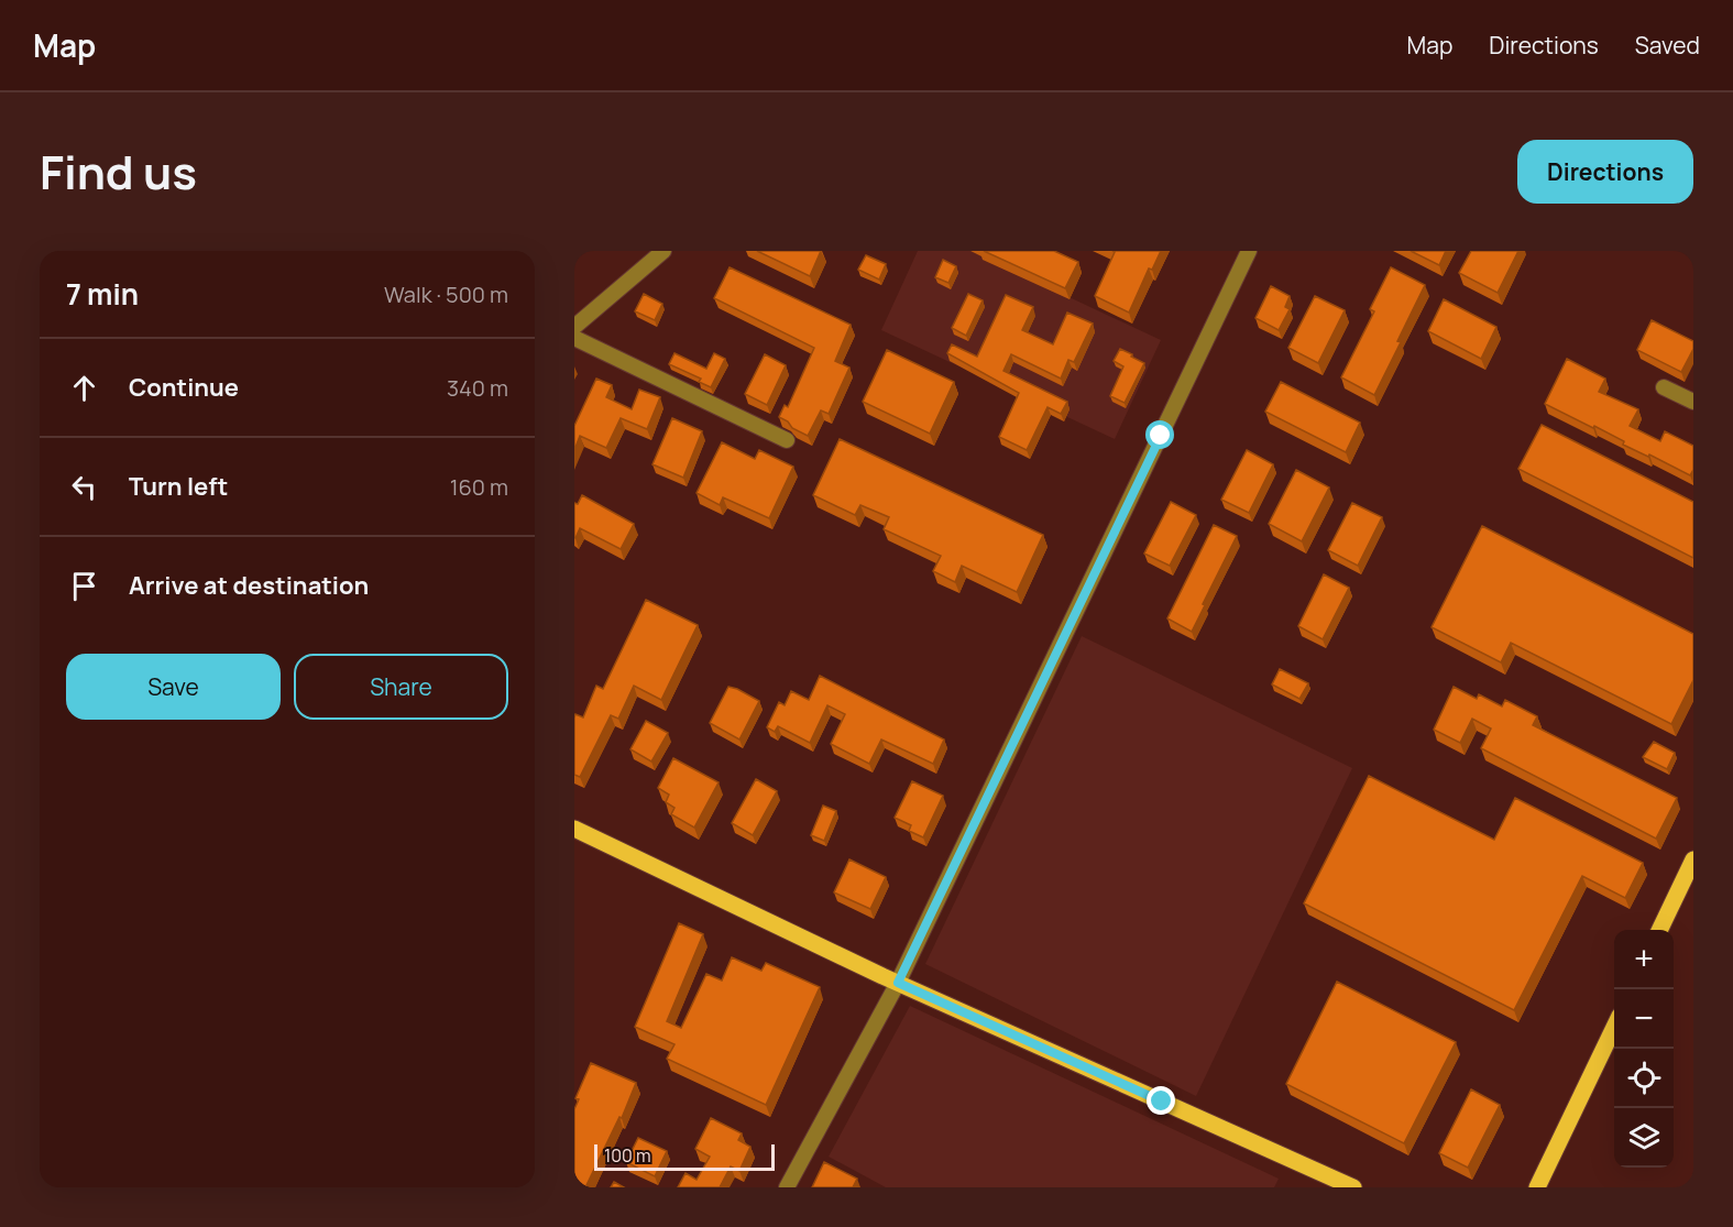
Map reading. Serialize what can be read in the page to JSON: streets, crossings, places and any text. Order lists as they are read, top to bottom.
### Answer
{
  "scale_bar": "100 m",
  "page": {
    "header": "Map",
    "nav": ["Map", "Directions", "Saved"],
    "title": "Find us",
    "buttons": [
      "Directions",
      ["Save", "Share"]
    ],
    "heading": ["7 min", "Walk · 500 m"],
    "list": [
      ["Continue", "340 m"],
      ["Turn left", "160 m"],
      "Arrive at destination"
    ],
    "map_buttons": ["+", "−"],
    "scale": "100 m"
  }
}
